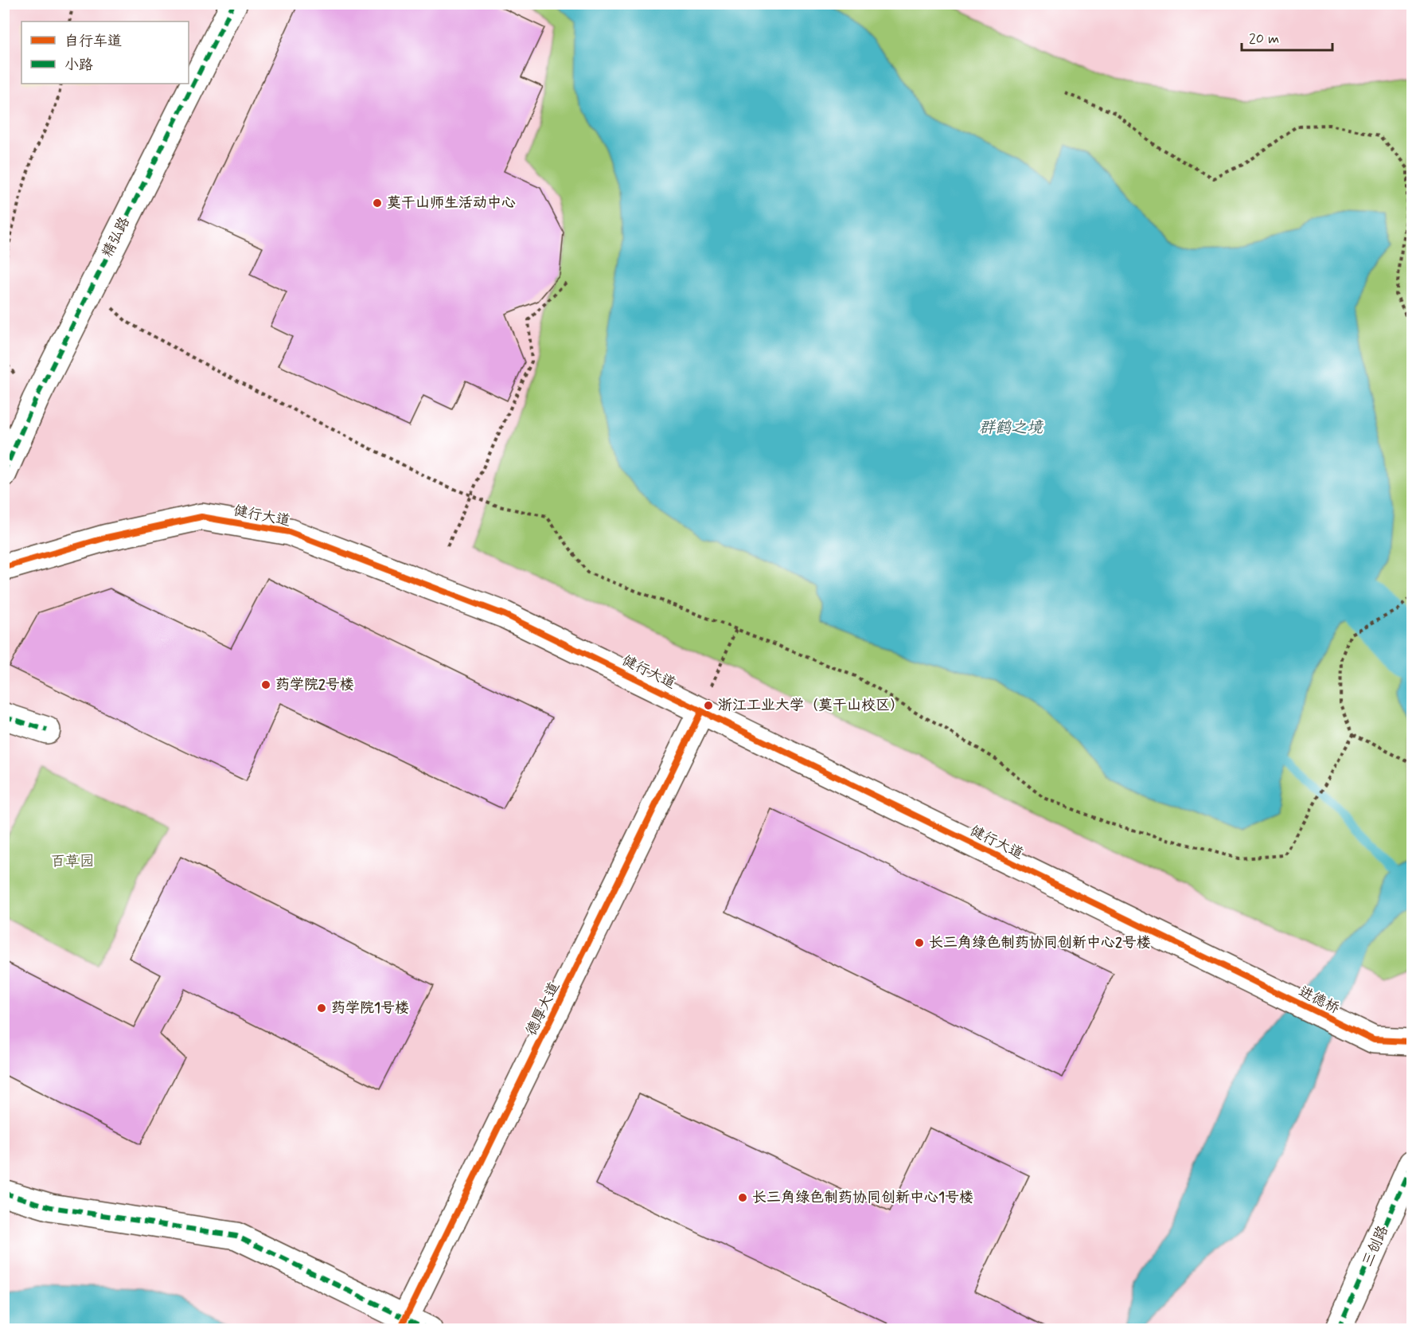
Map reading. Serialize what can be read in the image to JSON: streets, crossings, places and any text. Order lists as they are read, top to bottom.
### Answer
{
  "streets": {
    "street": [
      "精弘路",
      "健行大道",
      "进德桥",
      "德厚大道",
      "三创路"
    ]
  },
  "crossings": [
    ["健行大道", "进德桥"],
    ["健行大道", "德厚大道"]
  ],
  "water": ["群鹤之境"],
  "parks": ["百草园"],
  "places": [
    "莫干山师生活动中心",
    "药学院2号楼",
    "浙江工业大学（莫干山校区）",
    "长三角绿色制药协同创新中心2号楼",
    "药学院1号楼",
    "长三角绿色制药协同创新中心1号楼"
  ],
  "legend": ["自行车道", "小路"],
  "scale_bar": "20 m"
}
